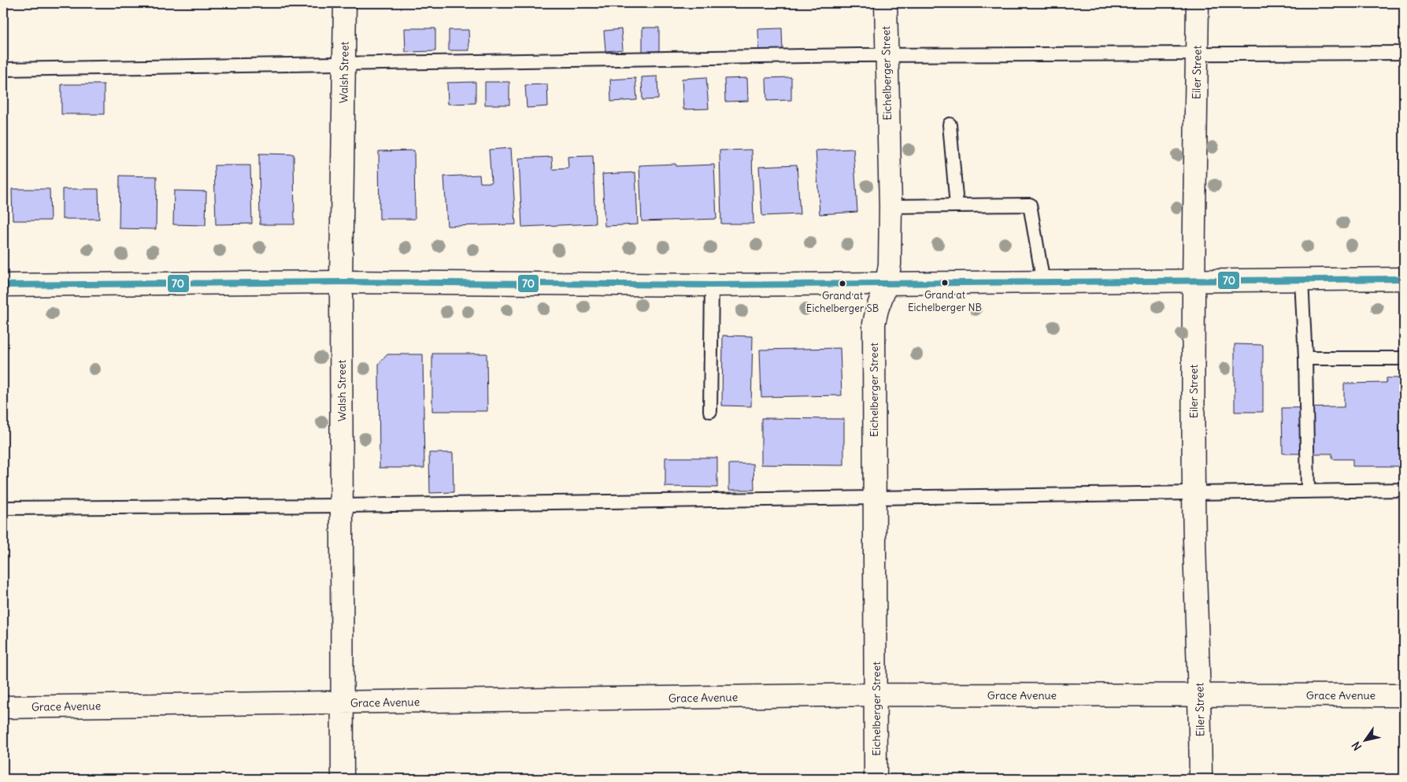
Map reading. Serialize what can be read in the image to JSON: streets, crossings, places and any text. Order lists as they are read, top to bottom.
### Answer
{
  "streets": {
    "street": [
      "Walsh Street",
      "Eiler Street",
      "Eichelberger Street",
      "Grace Avenue"
    ]
  },
  "crossings": [
    ["Walsh Street", "Grace Avenue"],
    ["Eiler Street", "Grace Avenue"],
    ["Eichelberger Street", "Grace Avenue"]
  ],
  "places": ["Grand at Eichelberger NB", "Grand at Eichelberger SB"],
  "lines": ["transit line 70"],
  "north": "bottom left"
}
